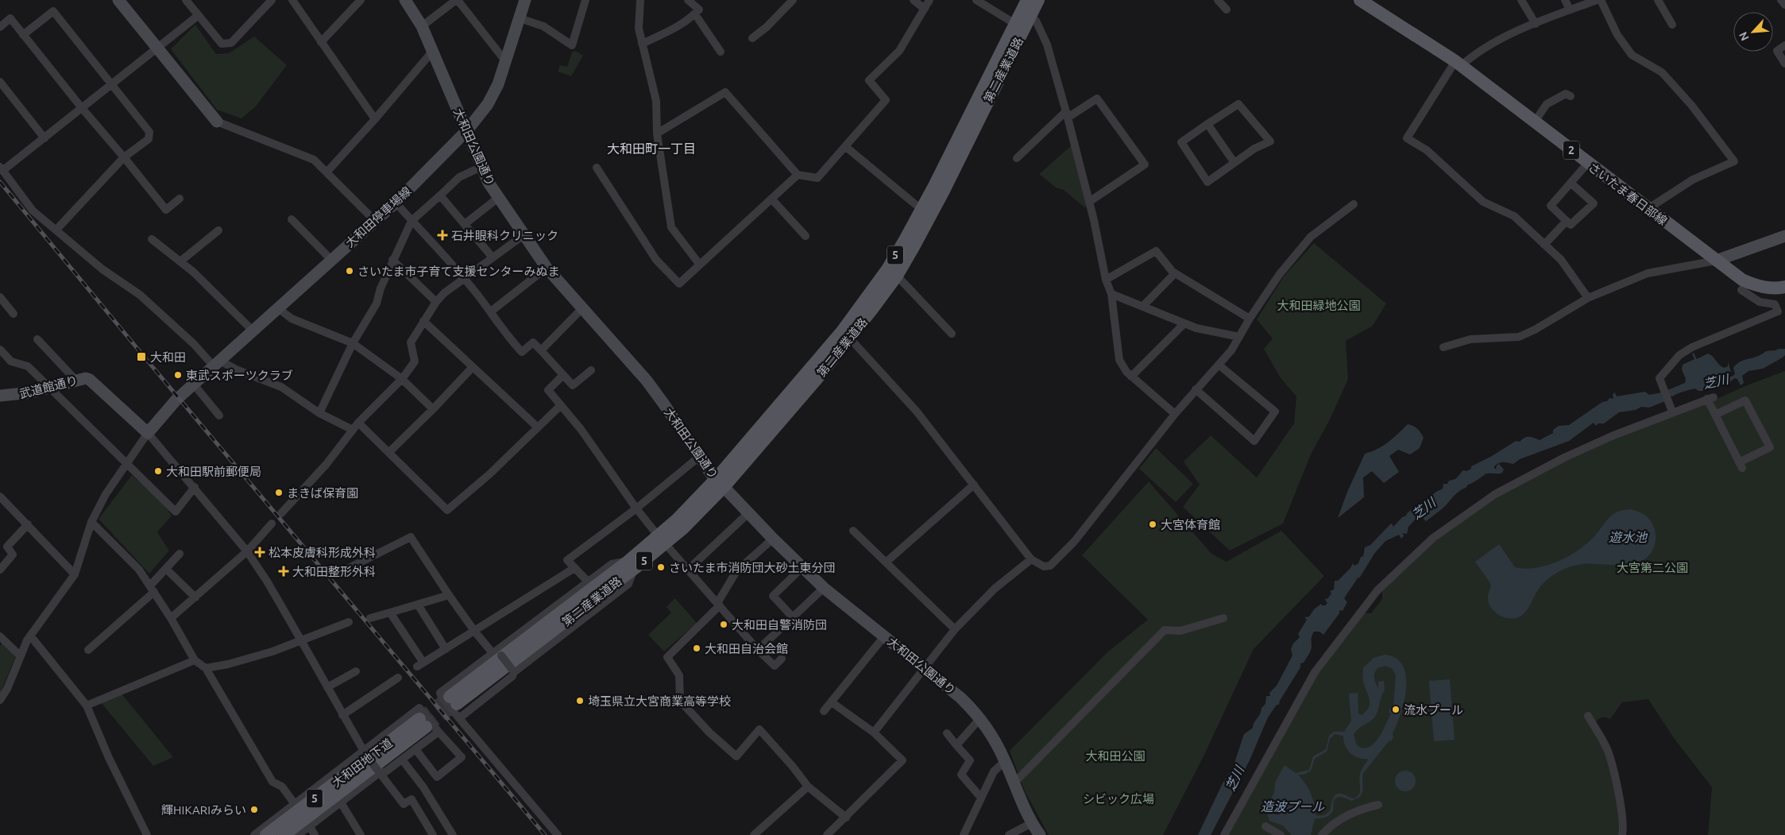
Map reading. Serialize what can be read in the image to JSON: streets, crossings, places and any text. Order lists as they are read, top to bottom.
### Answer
{
  "streets": {
    "main road": [
      "第二産業道路",
      "2",
      "さいたま春日部線",
      "5",
      "大和田地下道"
    ],
    "street": ["大和田公園通り", "大和田停車場線", "武道館通り"]
  },
  "crossings": [
    ["第二産業道路", "大和田公園通り"],
    ["大和田公園通り", "大和田停車場線"],
    ["大和田停車場線", "武道館通り"]
  ],
  "districts": ["大和田町一丁目"],
  "water": ["芝川", "遊水池", "造波プール"],
  "parks": [
    "大和田緑地公園",
    "大宮第二公園",
    "大和田公園",
    "シビック広場"
  ],
  "places": {
    "health": ["石井眼科クリニック", "松本皮膚科形成外科", "大和田整形外科"],
    "other": [
      "さいたま市子育て支援センターみぬま",
      "東武スポーツクラブ",
      "大和田駅前郵便局",
      "まきば保育園",
      "大宮体育館",
      "さいたま市消防団大砂土東分団",
      "大和田自警消防団",
      "大和田自治会館",
      "埼玉県立大宮商業高等学校",
      "流水プール",
      "輝HIKARIみらい"
    ],
    "transit": ["大和田"]
  },
  "north": "bottom left"
}
